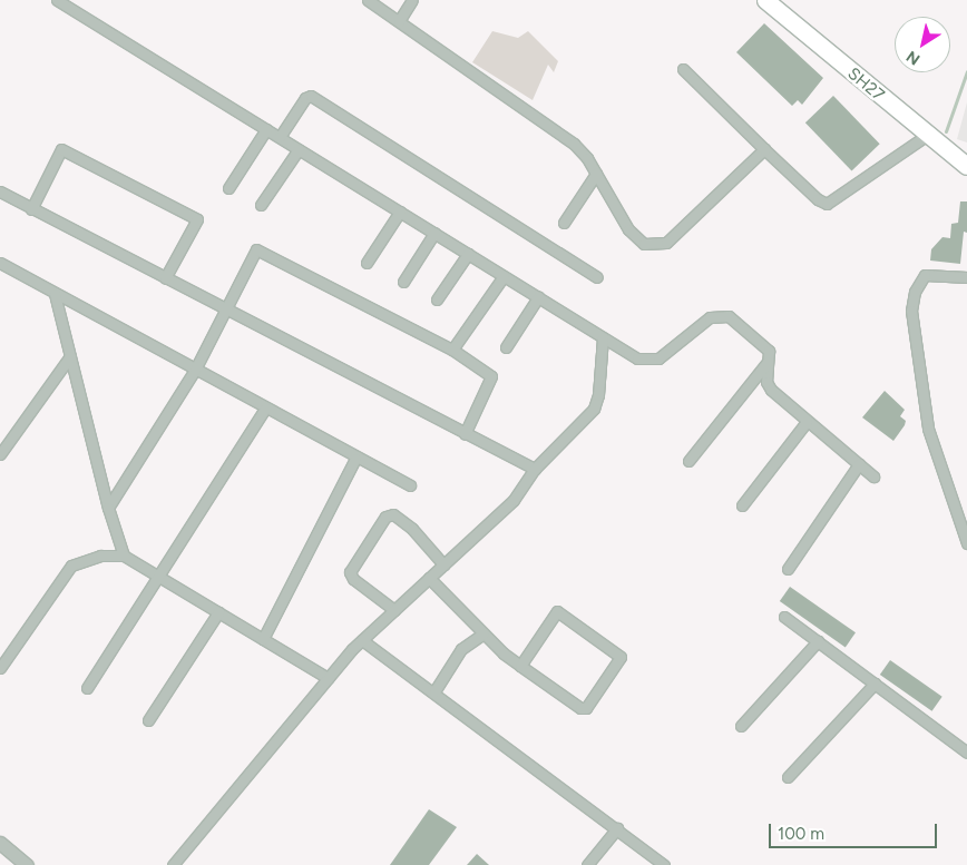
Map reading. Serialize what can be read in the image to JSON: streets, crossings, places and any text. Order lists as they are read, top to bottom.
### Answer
{
  "streets": {
    "main road": ["SH27"]
  },
  "scale_bar": "100 m",
  "north": "bottom left"
}
